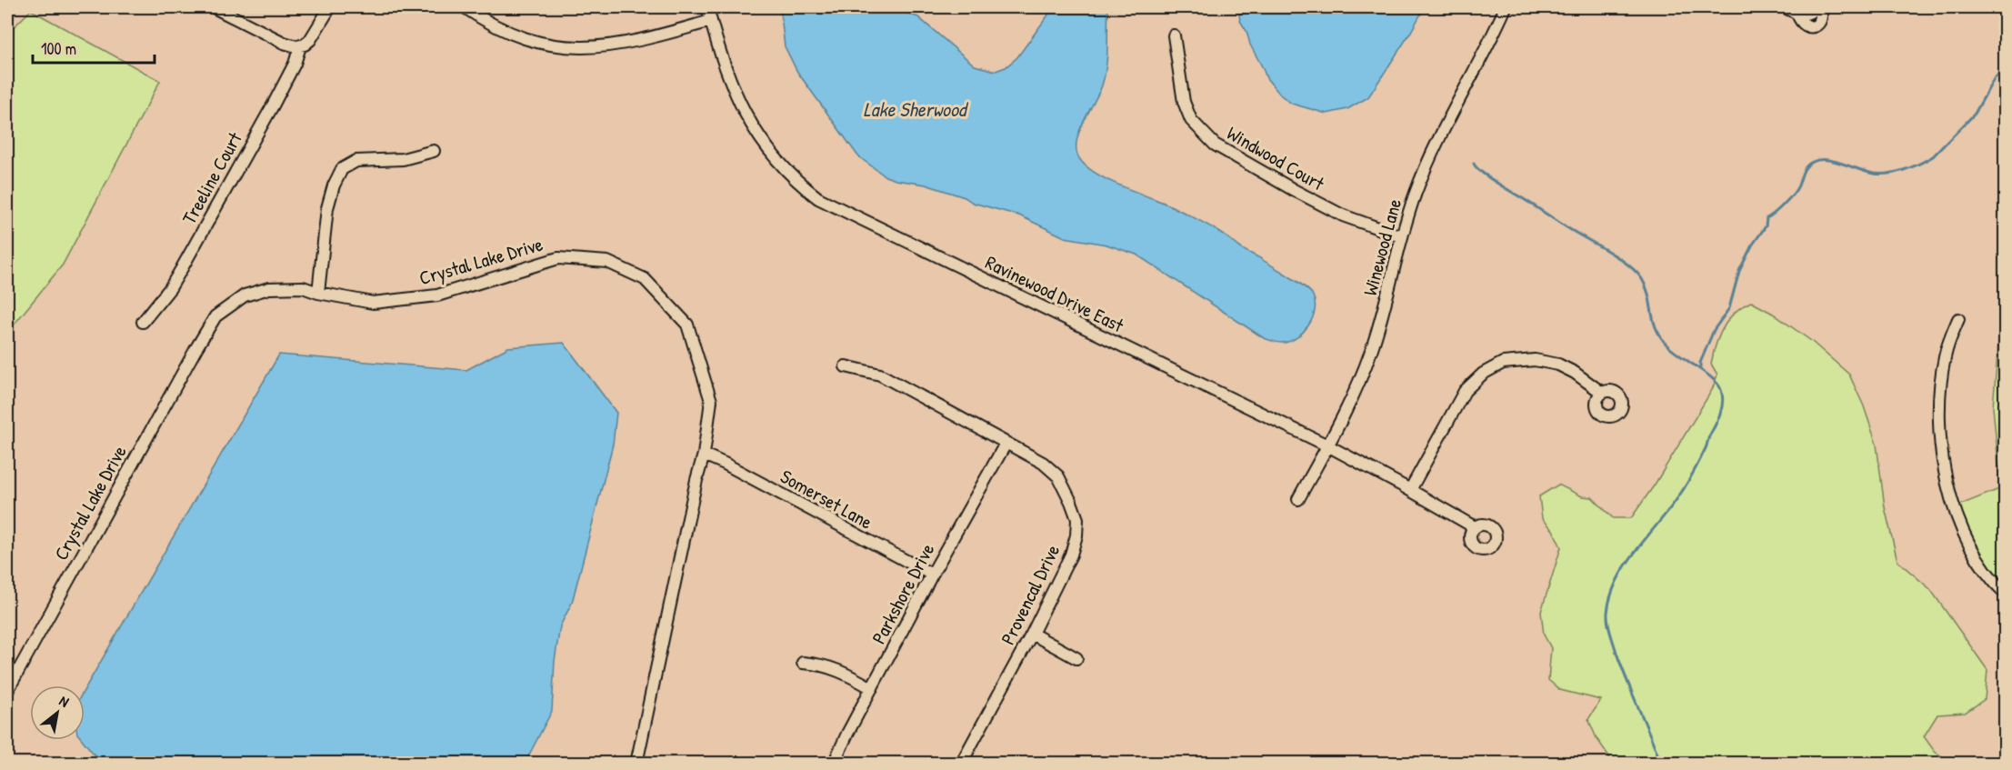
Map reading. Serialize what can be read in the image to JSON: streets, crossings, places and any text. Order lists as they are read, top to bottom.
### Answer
{
  "streets": {
    "street": [
      "Windwood Court",
      "Treeline Court",
      "Winewood Lane",
      "Crystal Lake Drive",
      "Ravinewood Drive East",
      "Somerset Lane",
      "Parkshore Drive",
      "Provencal Drive"
    ]
  },
  "crossings": [
    ["Windwood Court", "Winewood Lane"],
    ["Winewood Lane", "Ravinewood Drive East"],
    ["Crystal Lake Drive", "Somerset Lane"],
    ["Somerset Lane", "Parkshore Drive"],
    ["Parkshore Drive", "Provencal Drive"]
  ],
  "water": ["Lake Sherwood"],
  "scale_bar": "100 m",
  "north": "top right"
}
